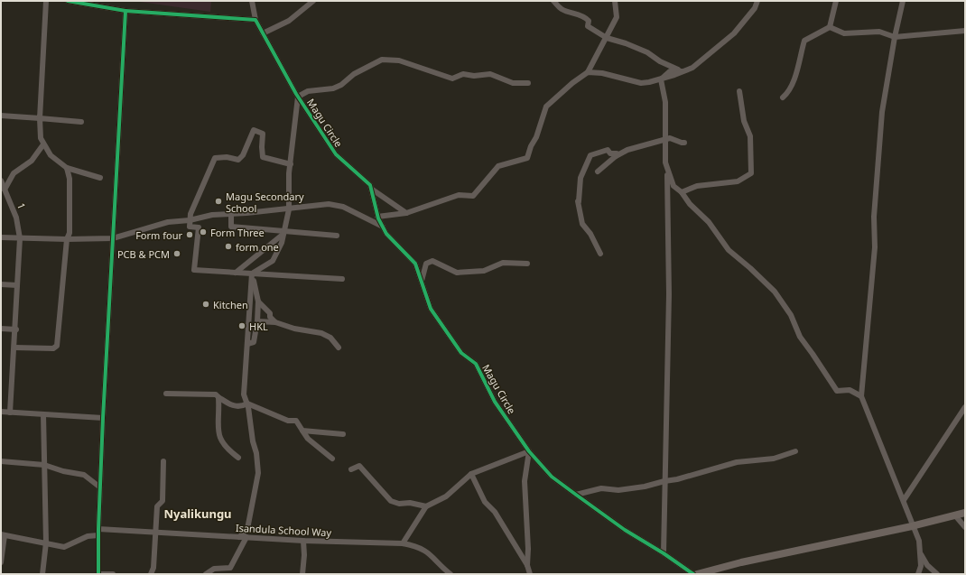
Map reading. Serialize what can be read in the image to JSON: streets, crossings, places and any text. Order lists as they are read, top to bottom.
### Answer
{
  "streets": {
    "street": ["Magu Circle", "1", "Isandula School Way"]
  },
  "districts": ["Nyalikungu"],
  "places": [
    "Magu Secondary School",
    "Form Three",
    "Form four",
    "form one",
    "PCB & PCM",
    "Kitchen",
    "HKL"
  ]
}
